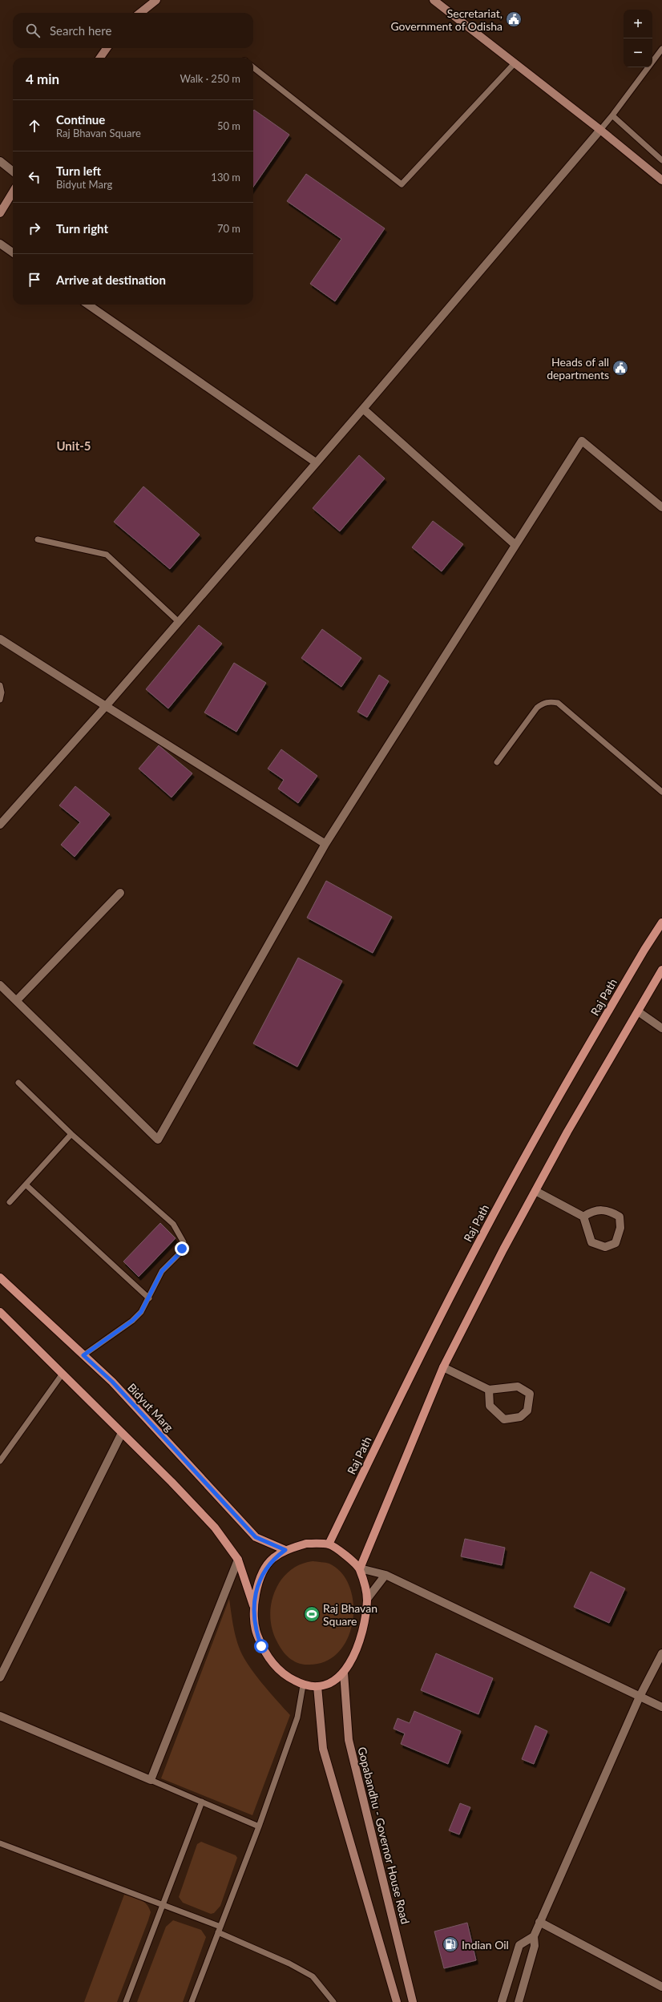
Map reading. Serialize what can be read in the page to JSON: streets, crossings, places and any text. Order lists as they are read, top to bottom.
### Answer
{
  "streets": {
    "main road": ["Raj Path", "Bidyut Marg"],
    "street": ["Gopabandhu - Governor House Road"]
  },
  "districts": ["Unit-5"],
  "places": {
    "public building": ["Secretariat, Government of Odisha", "Heads of all departments"],
    "sports": ["Raj Bhavan Square"],
    "fuel station": ["Indian Oil"]
  },
  "page": {
    "map_buttons": ["+", "−"],
    "search": "Search here",
    "heading": ["4 min", "Walk · 250 m"],
    "list": [
      ["Continue", "Raj Bhavan Square", "50 m"],
      ["Turn left", "Bidyut Marg", "130 m"],
      ["Turn right", "70 m"],
      "Arrive at destination"
    ]
  }
}
